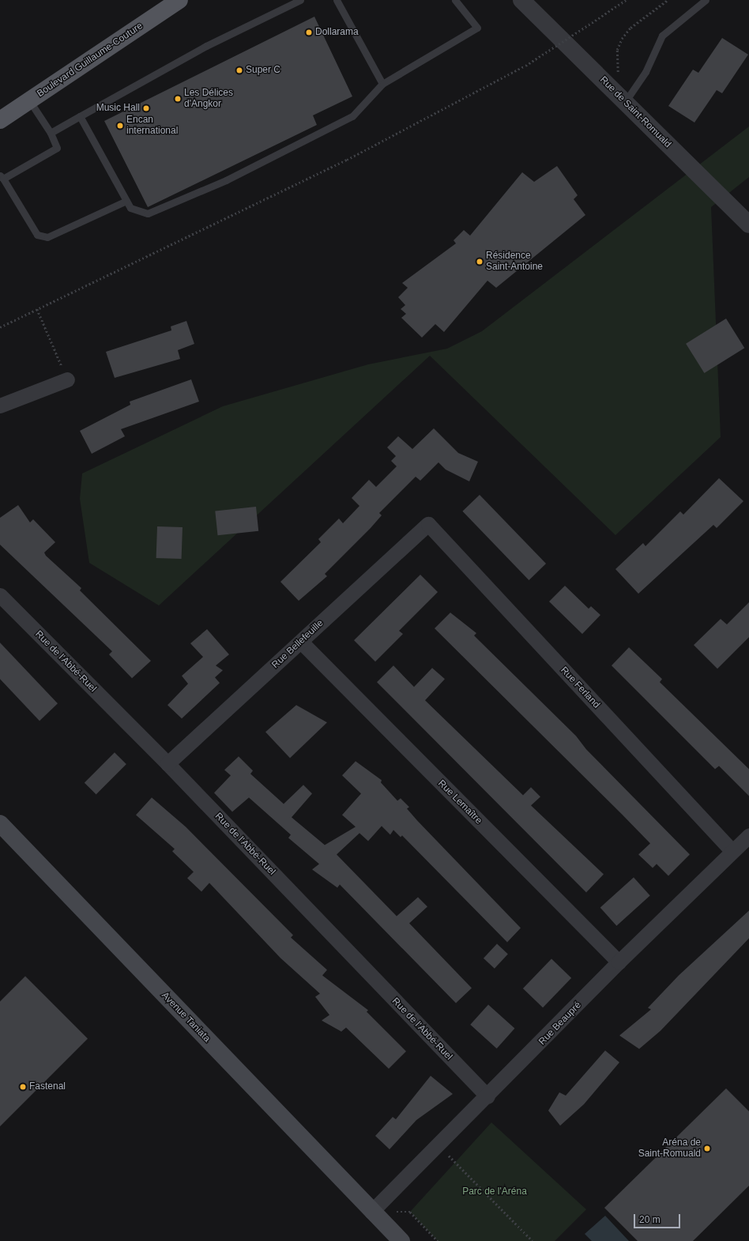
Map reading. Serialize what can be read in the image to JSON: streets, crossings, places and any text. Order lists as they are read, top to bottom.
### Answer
{
  "streets": {
    "main road": ["Boulevard Guillaume-Couture", "Avenue Taniata"],
    "street": [
      "Rue de Saint-Romuald",
      "Rue Bellefeuille",
      "Rue de l'Abbé-Ruel",
      "Rue Ferland",
      "Rue Lemaître",
      "Rue Beaupré"
    ]
  },
  "crossings": [
    ["Rue Bellefeuille", "Rue de l'Abbé-Ruel"],
    ["Rue Bellefeuille", "Rue Ferland"],
    ["Rue Bellefeuille", "Rue Lemaître"],
    ["Rue de l'Abbé-Ruel", "Rue Beaupré"],
    ["Rue Ferland", "Rue Beaupré"],
    ["Rue Lemaître", "Rue Beaupré"],
    ["Avenue Taniata", "Rue Beaupré"]
  ],
  "parks": ["Parc de l'Aréna"],
  "places": [
    "Dollarama",
    "Super C",
    "Les Délices d'Angkor",
    "Music Hall",
    "Encan international",
    "Résidence Saint-Antoine",
    "Fastenal",
    "Aréna de Saint-Romuald"
  ],
  "scale_bar": "20 m"
}
